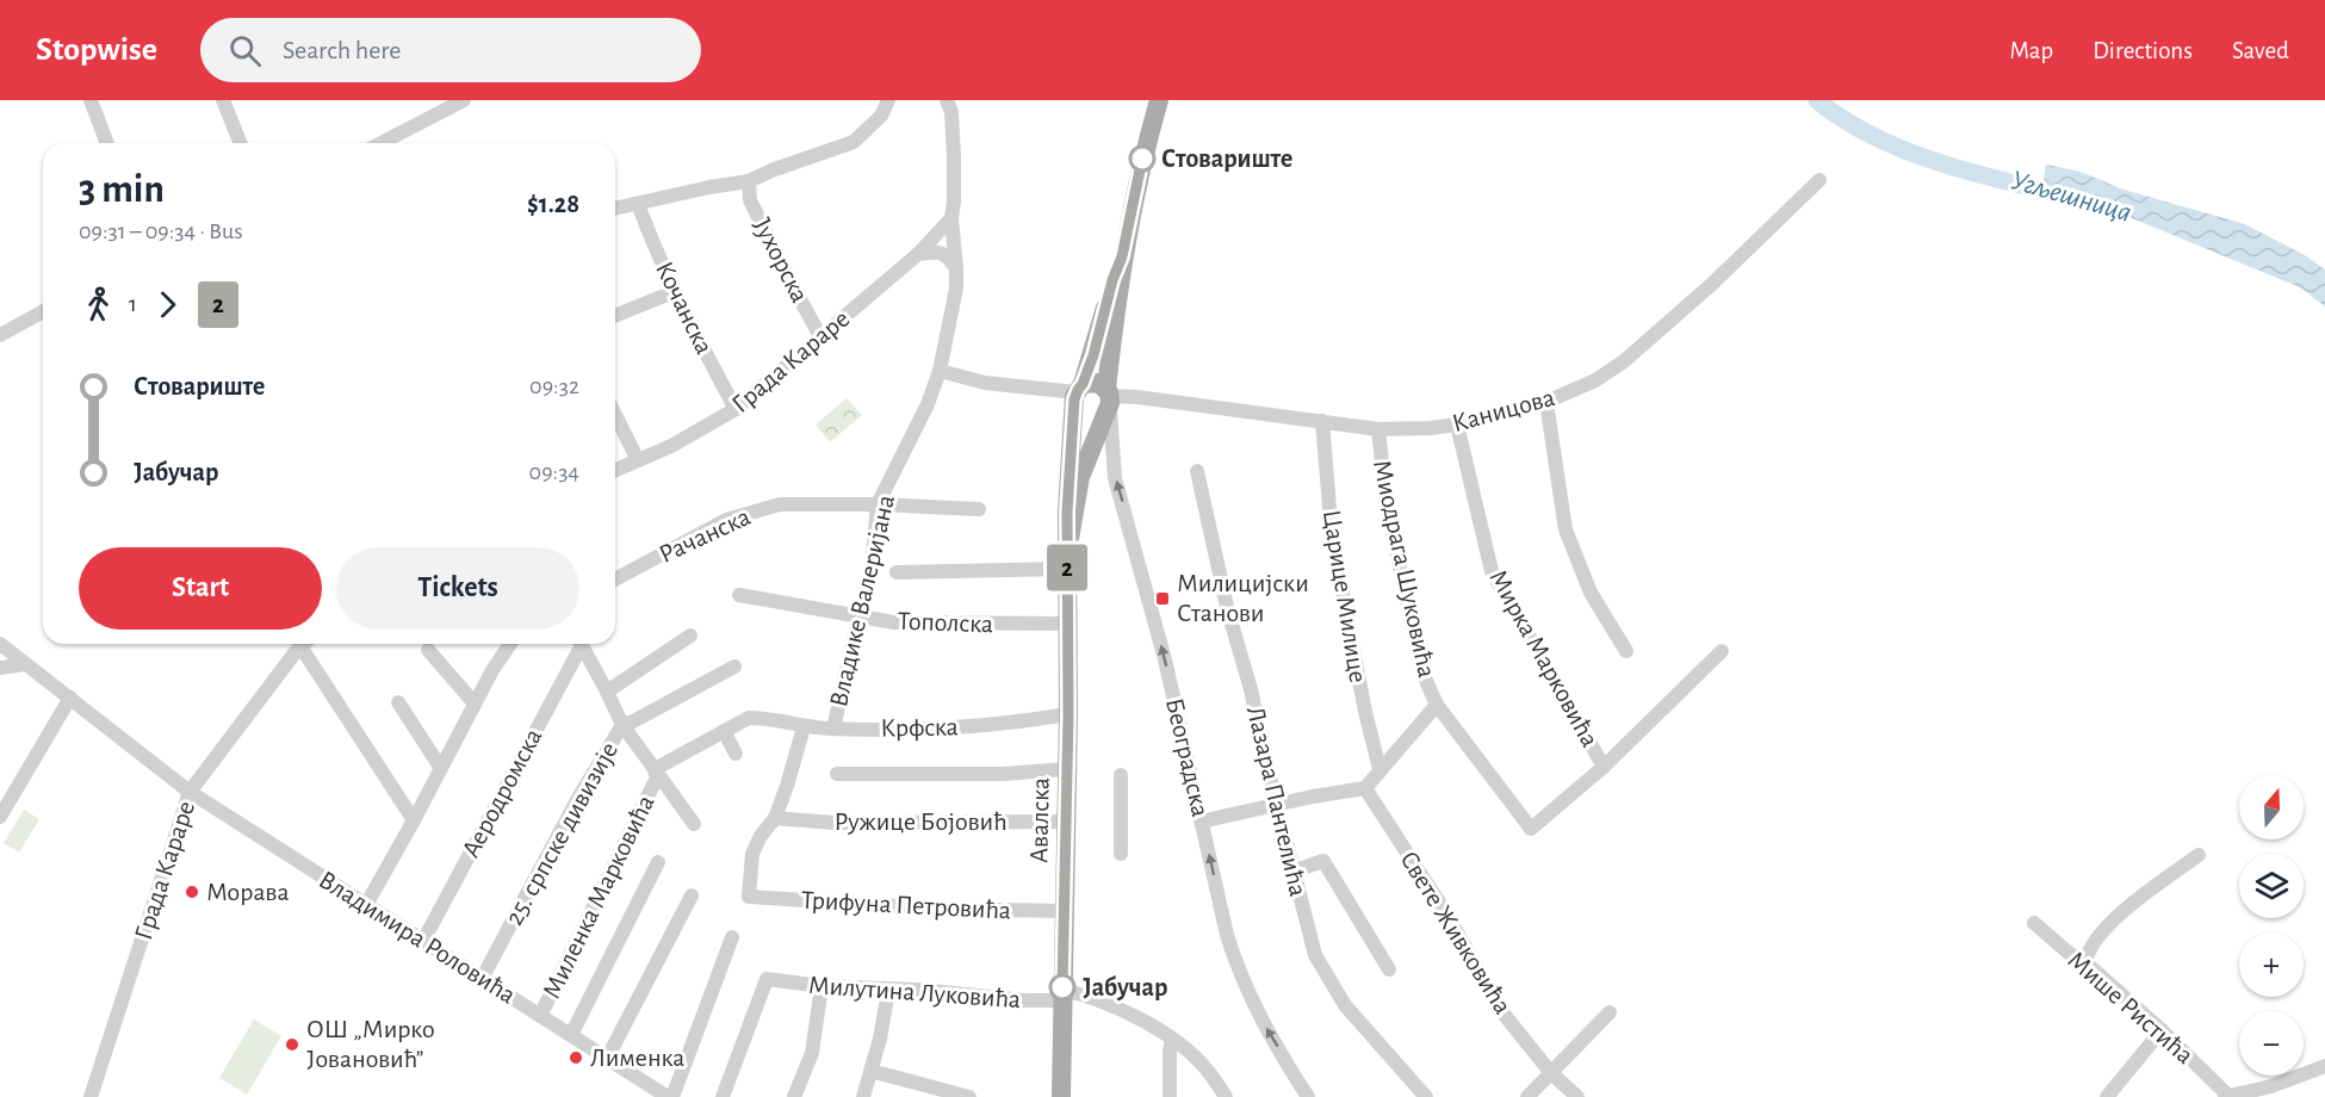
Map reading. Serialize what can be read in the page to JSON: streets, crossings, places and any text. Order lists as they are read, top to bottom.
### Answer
{
  "streets": {
    "main road": ["Авалска"],
    "street": [
      "Јухорска",
      "Кочанска",
      "Града Караре",
      "Каницова",
      "Рачанска",
      "Миодрага Шуковића",
      "Царице Милице",
      "Владике Валеријана",
      "Тополска",
      "Мирка Марковића",
      "Крфска",
      "Београдска",
      "Аеродромска",
      "Лазара Пантелића",
      "Ружице Бојовић",
      "25. српске дивизије",
      "Миленка Марковића",
      "Трифуна Петровића",
      "Свете Живковића",
      "Владимира Роловића",
      "Милутина Луковића",
      "Мише Ристића"
    ]
  },
  "crossings": [
    ["Јухорска", "Града Караре"],
    ["Кочанска", "Града Караре"],
    ["Града Караре", "Владике Валеријана"],
    ["Града Караре", "Владимира Роловића"],
    ["Каницова", "Миодрага Шуковића"],
    ["Каницова", "Царице Милице"],
    ["Каницова", "Мирка Марковића"],
    ["Каницова", "Београдска"],
    ["Рачанска", "Владике Валеријана"],
    ["Миодрага Шуковића", "Мирка Марковића"],
    ["Владике Валеријана", "Тополска"],
    ["Владике Валеријана", "Крфска"],
    ["Владике Валеријана", "Ружице Бојовић"],
    ["Владике Валеријана", "Трифуна Петровића"],
    ["Тополска", "Авалска"],
    ["Крфска", "Авалска"],
    ["Крфска", "Миленка Марковића"],
    ["Аеродромска", "Владимира Роловића"],
    ["Авалска", "Ружице Бојовић"],
    ["Авалска", "Трифуна Петровића"],
    ["Авалска", "Милутина Луковића"],
    ["25. српске дивизије", "Владимира Роловића"],
    ["Миленка Марковића", "Владимира Роловића"]
  ],
  "one_way": ["Београдска"],
  "water": ["Угљешница"],
  "places": {
    "other": [
      "Стовариште",
      "Морава",
      "Јабучар",
      "ОШ „Мирко Јовановић”",
      "Лименка"
    ],
    "transit": ["Милицијски Станови"]
  },
  "lines": ["bus line 2"],
  "north": "top",
  "page": {
    "header": "Stopwise",
    "search": "Search here",
    "nav": ["Map", "Directions", "Saved"],
    "on_map": "2",
    "heading": ["3 min", "09:31 – 09:34 · Bus", "$1.28"],
    "legs": ["1", "2"],
    "list": [
      {
        "name": "Стовариште",
        "value": "09:32"
      },
      {
        "name": "Јабучар",
        "value": "09:34"
      }
    ],
    "buttons": ["Start", "Tickets"],
    "map_buttons": ["+", "−"]
  }
}
